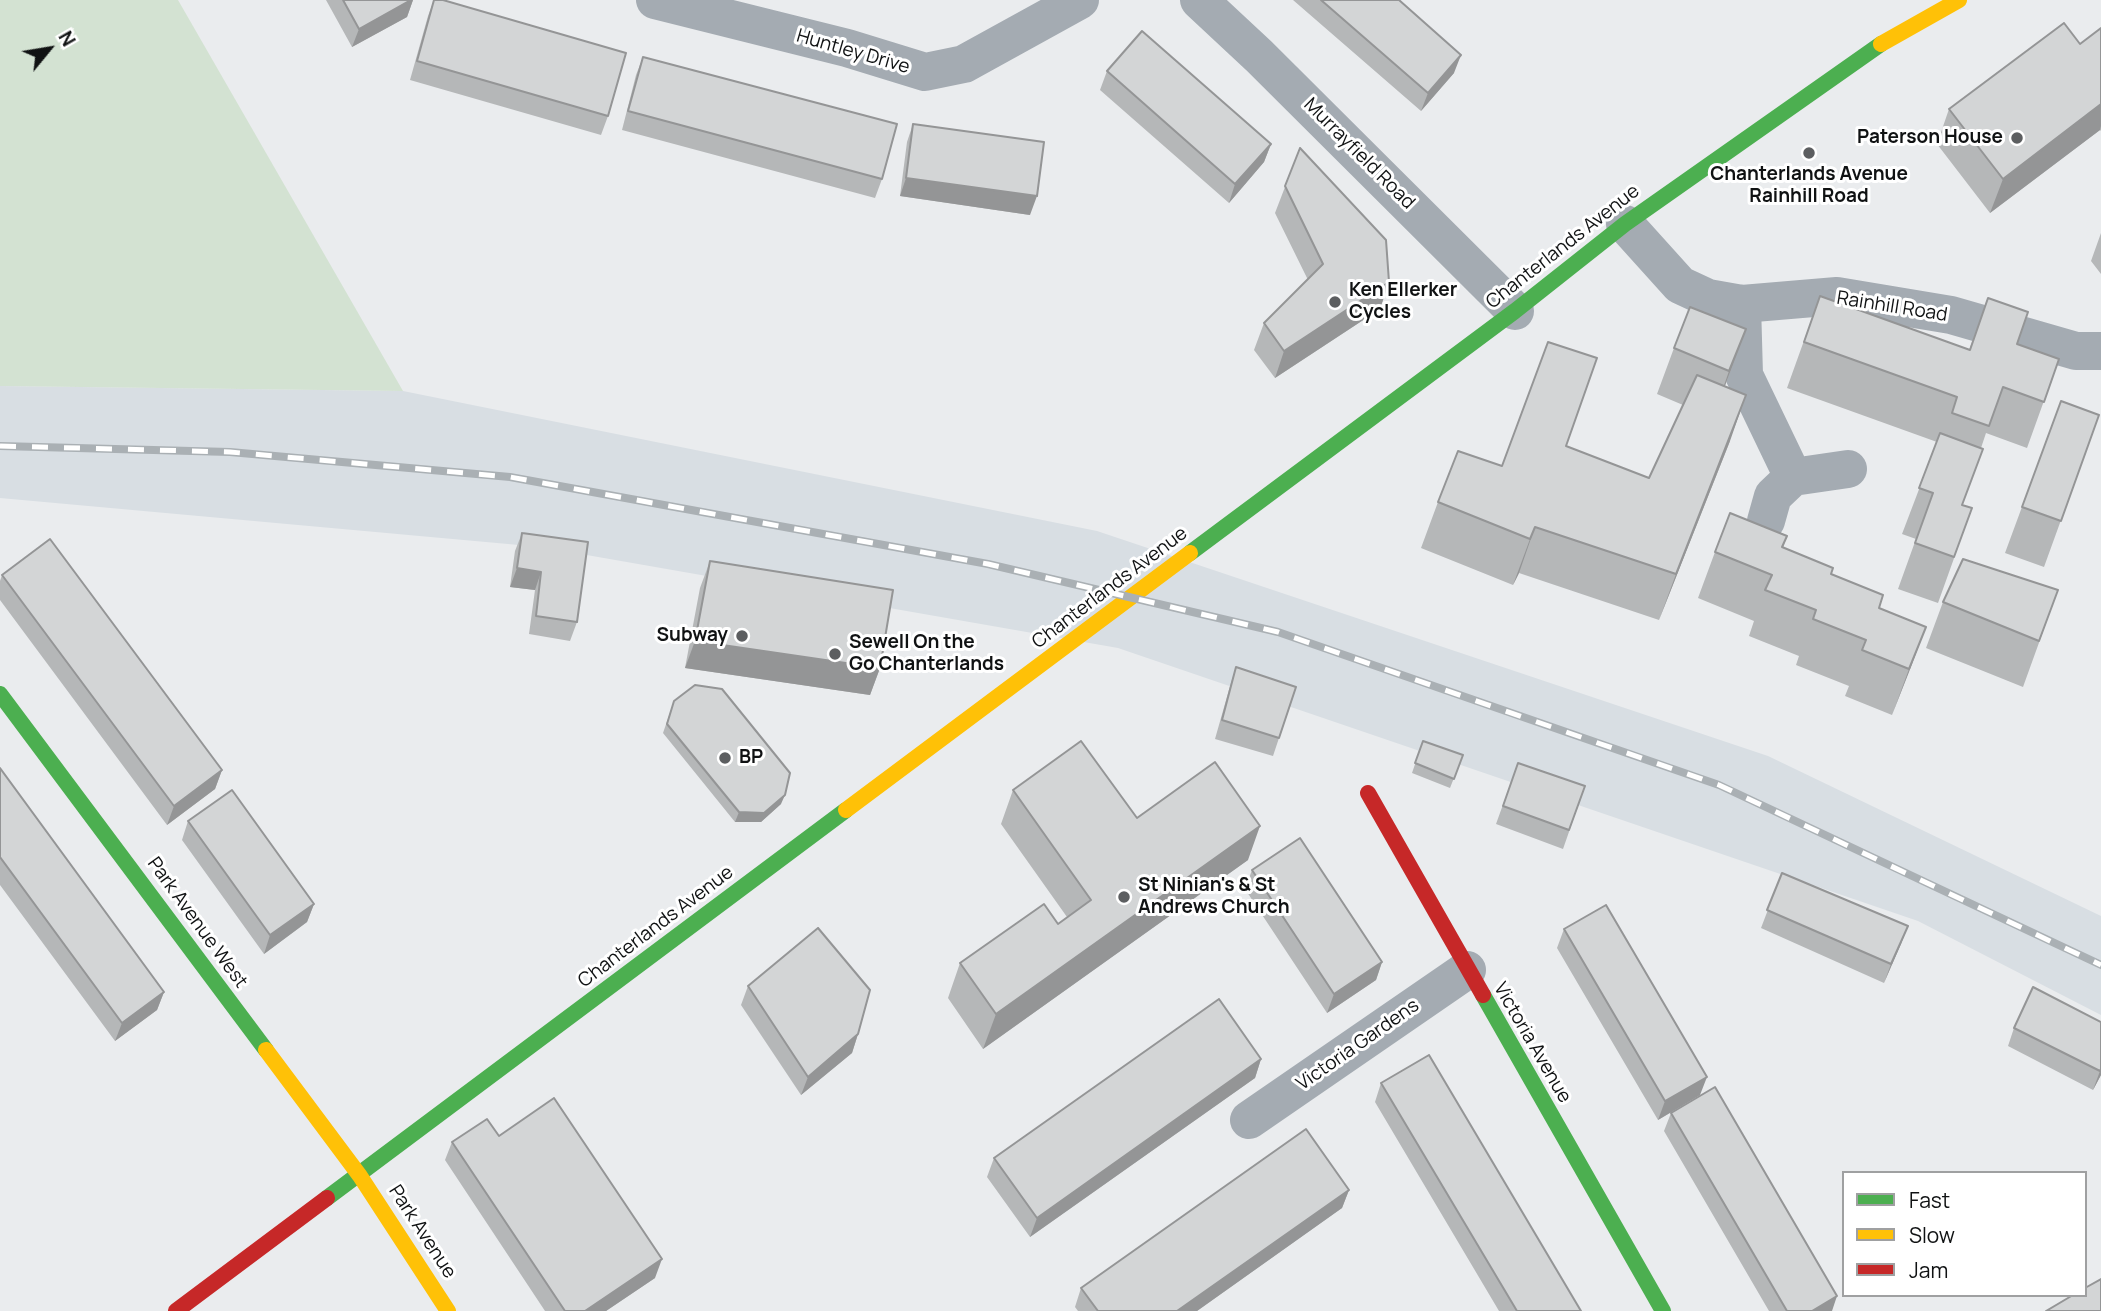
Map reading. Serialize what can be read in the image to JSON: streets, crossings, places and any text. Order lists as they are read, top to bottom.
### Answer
{
  "streets": {
    "street": [
      "Huntley Drive",
      "Murrayfield Road",
      "Chanterlands Avenue",
      "Rainhill Road",
      "Park Avenue West",
      "Victoria Avenue",
      "Victoria Gardens",
      "Park Avenue"
    ]
  },
  "crossings": [
    ["Murrayfield Road", "Chanterlands Avenue"],
    ["Chanterlands Avenue", "Rainhill Road"],
    ["Chanterlands Avenue", "Park Avenue West"],
    ["Chanterlands Avenue", "Park Avenue"],
    ["Park Avenue West", "Park Avenue"],
    ["Victoria Avenue", "Victoria Gardens"]
  ],
  "places": [
    "Paterson House",
    "Chanterlands Avenue Rainhill Road",
    "Ken Ellerker Cycles",
    "Subway",
    "Sewell On the Go Chanterlands",
    "BP",
    "St Ninian's & St Andrews Church"
  ],
  "legend": ["Fast", "Slow", "Jam"],
  "north": "top right"
}
